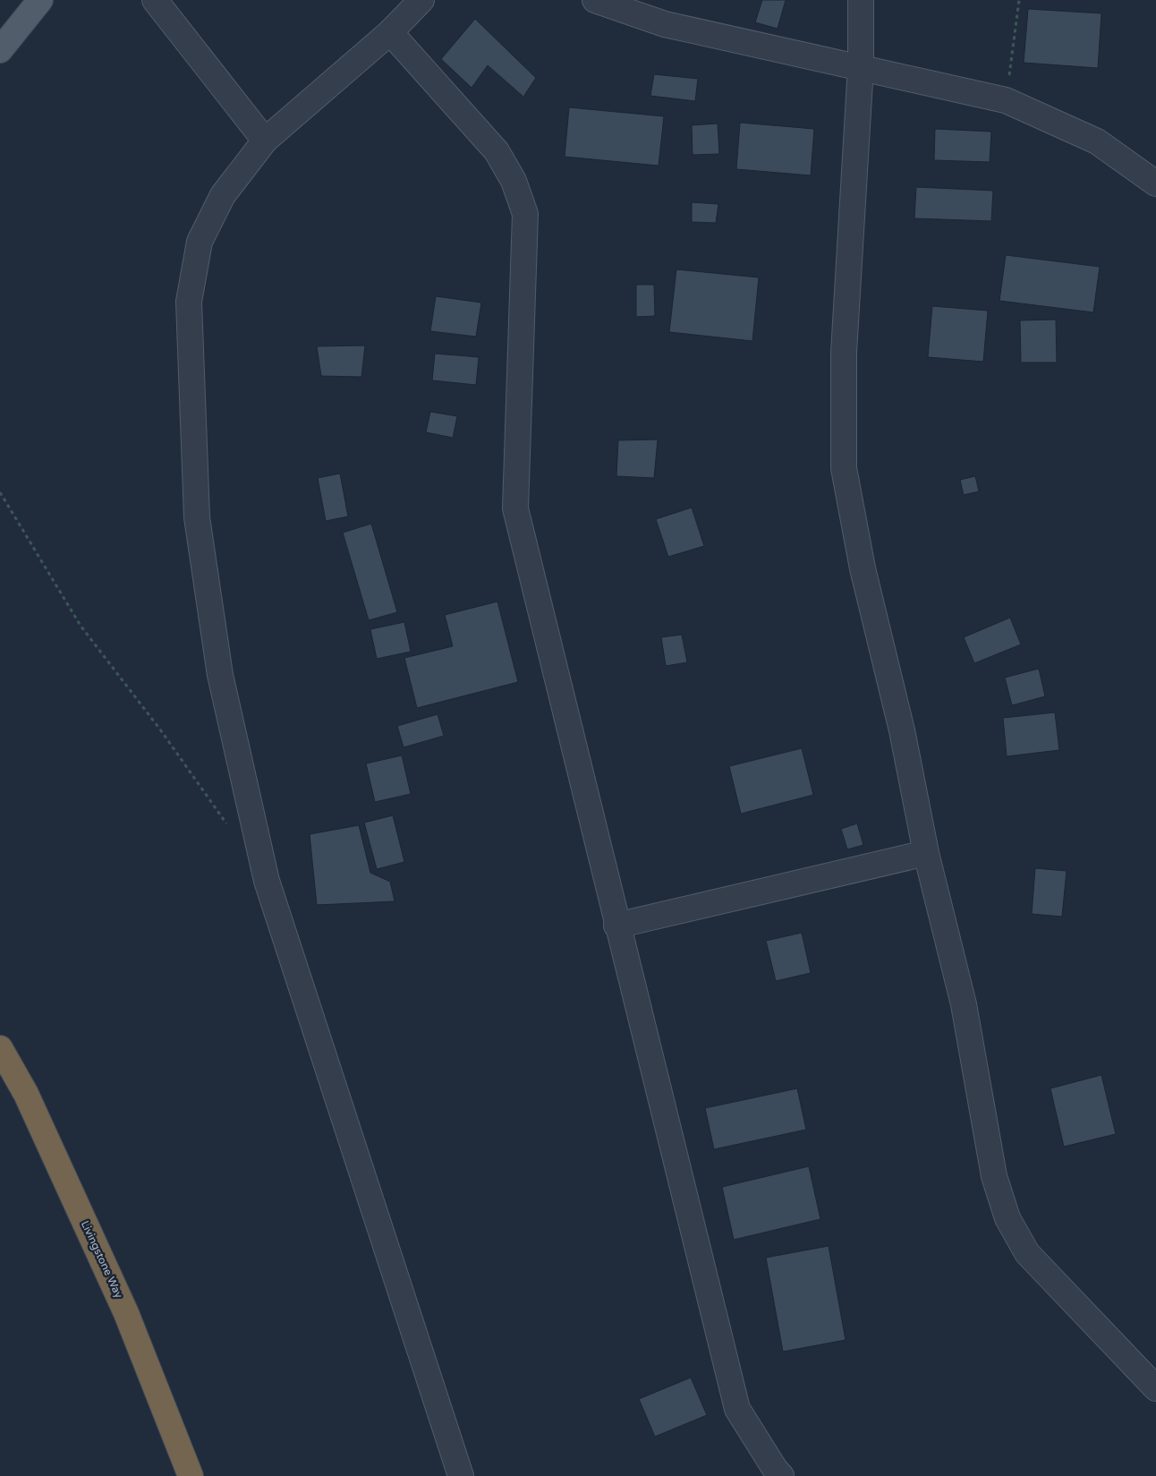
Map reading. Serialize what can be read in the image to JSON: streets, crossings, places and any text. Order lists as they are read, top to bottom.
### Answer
{
  "streets": {
    "highway": ["Livingstone Way"]
  }
}
